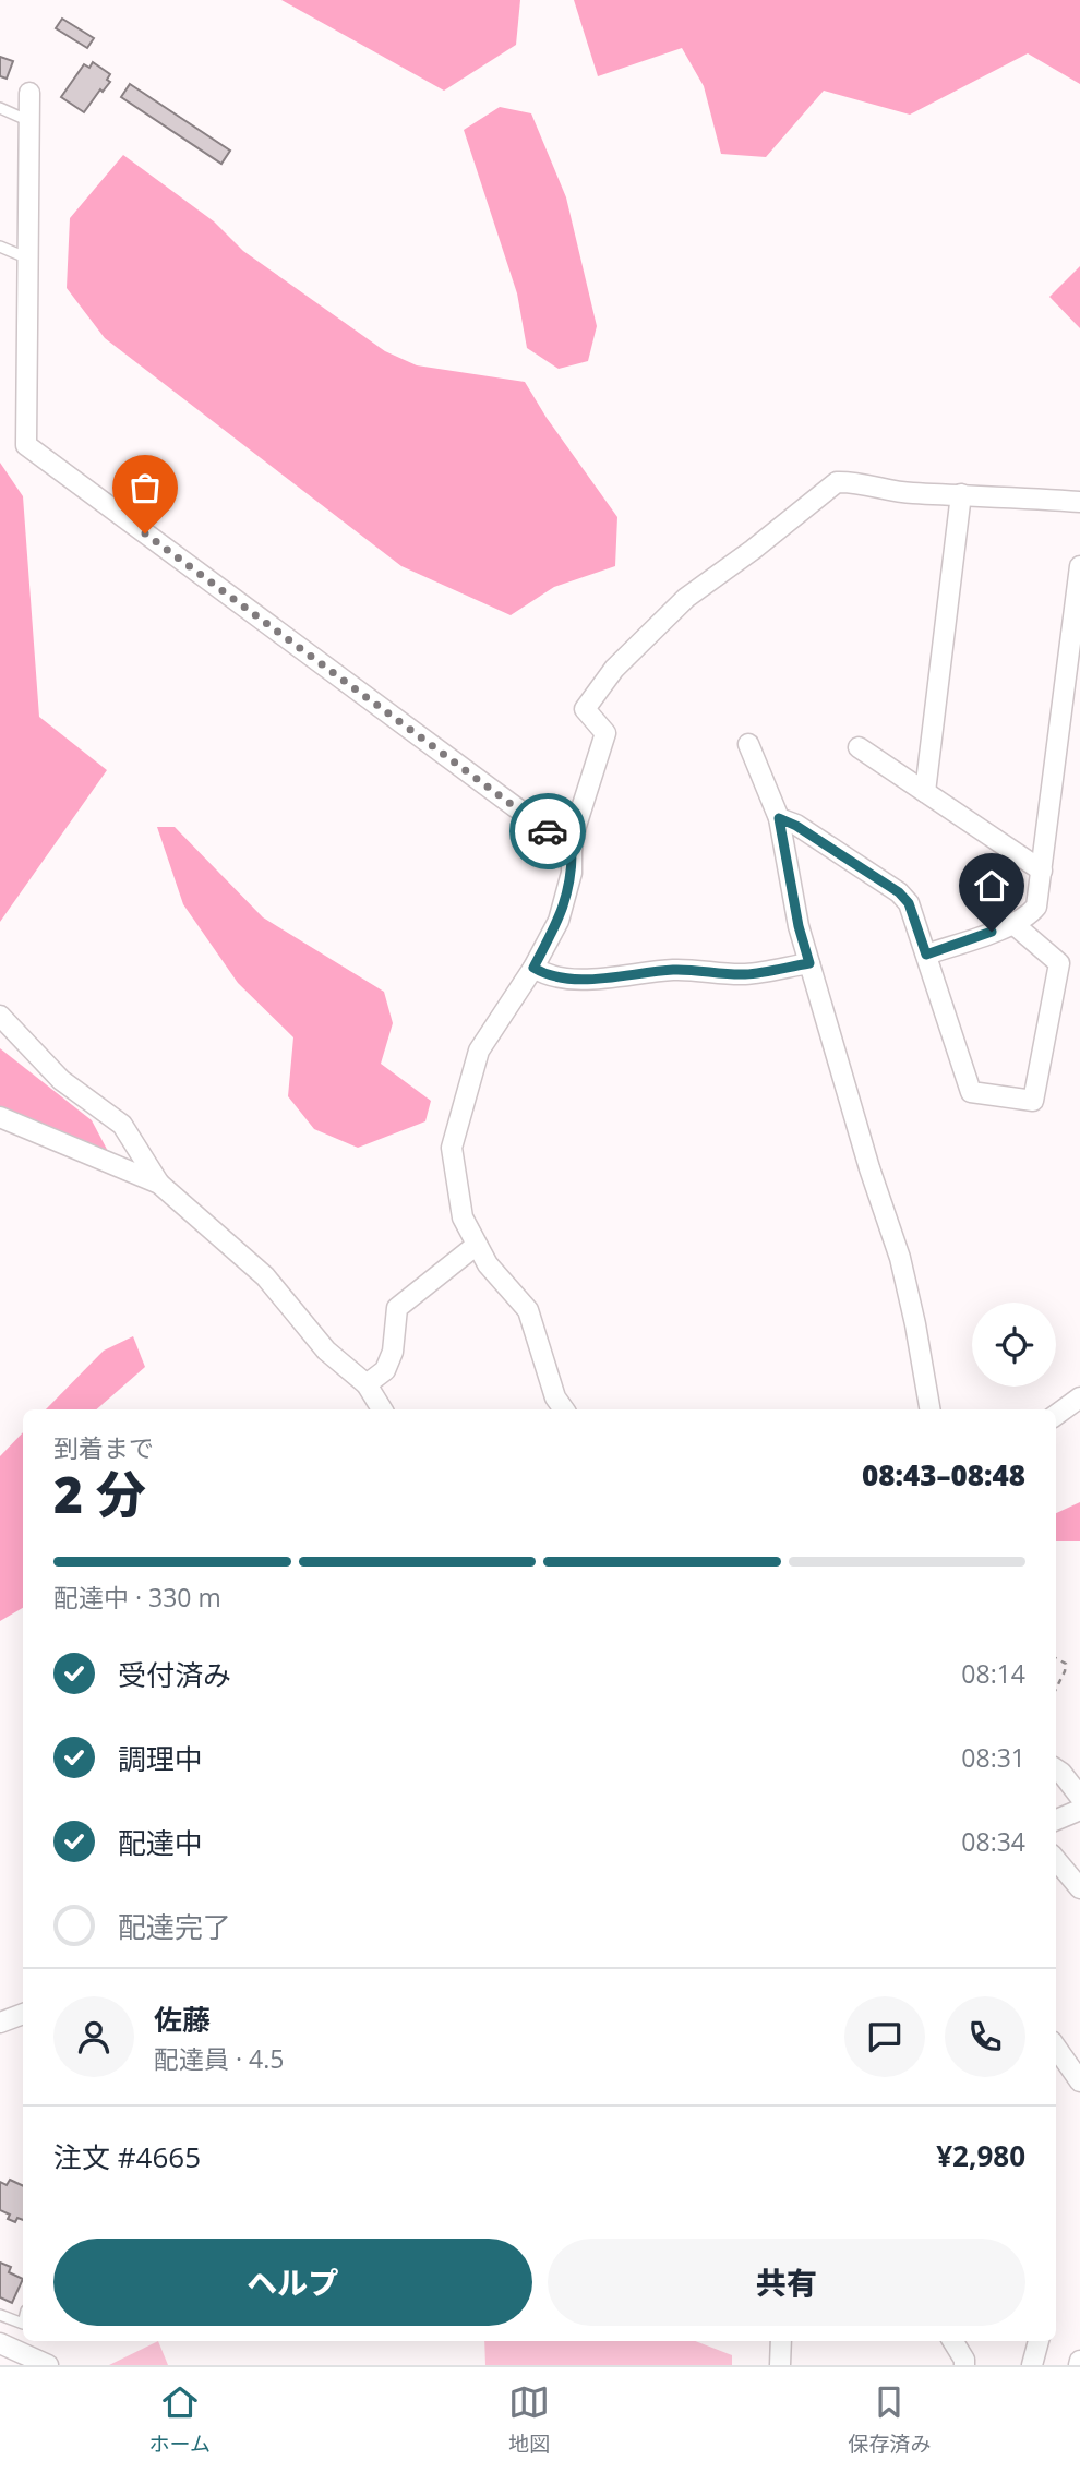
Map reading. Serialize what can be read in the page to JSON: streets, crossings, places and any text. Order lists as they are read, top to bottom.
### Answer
{
  "page": {
    "heading": ["2 分", "到着まで", "08:43–08:48"],
    "panel": [
      "佐藤",
      "配達員 · 4.5",
      "注文 #4665",
      "¥2,980"
    ],
    "bar": "配達中 · 330 m",
    "list": [
      ["受付済み", "08:14"],
      ["調理中", "08:31"],
      ["配達中", "08:34"],
      "配達完了"
    ],
    "buttons": ["ヘルプ", "共有"],
    "tabs": ["ホーム", "地図", "保存済み"]
  }
}
